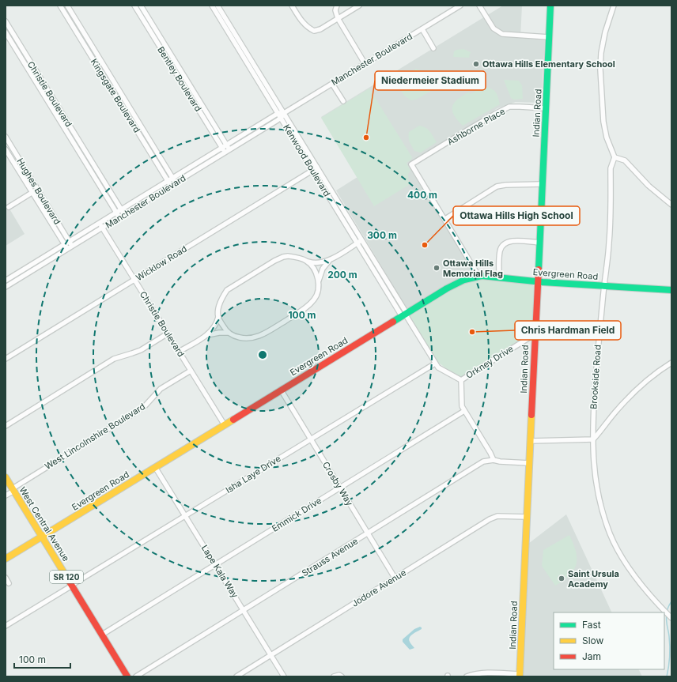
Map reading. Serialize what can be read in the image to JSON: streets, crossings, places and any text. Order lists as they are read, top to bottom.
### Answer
{
  "streets": {
    "street": [
      "Manchester Boulevard",
      "Bentley Boulevard",
      "Christie Boulevard",
      "Kingsgate Boulevard",
      "Indian Road",
      "Ashborne Place",
      "Kenwood Boulevard",
      "Hughes Boulevard",
      "Wicklow Road",
      "Evergreen Road",
      "Orkney Drive",
      "Brookside Road",
      "West Lincolnshire Boulevard",
      "Isha Laye Drive",
      "Crosby Way",
      "Emmick Drive",
      "West Central Avenue",
      "Strauss Avenue",
      "Lape Kala Way",
      "SR 120",
      "Jodore Avenue"
    ]
  },
  "crossings": [
    ["Manchester Boulevard", "Bentley Boulevard"],
    ["Manchester Boulevard", "Christie Boulevard"],
    ["Manchester Boulevard", "Kingsgate Boulevard"],
    ["Manchester Boulevard", "Kenwood Boulevard"],
    ["Manchester Boulevard", "Hughes Boulevard"],
    ["Christie Boulevard", "Wicklow Road"],
    ["Christie Boulevard", "Evergreen Road"],
    ["Christie Boulevard", "West Lincolnshire Boulevard"],
    ["Indian Road", "Ashborne Place"],
    ["Indian Road", "Evergreen Road"],
    ["Indian Road", "Orkney Drive"],
    ["Indian Road", "Strauss Avenue"],
    ["Indian Road", "Jodore Avenue"],
    ["Kenwood Boulevard", "Wicklow Road"],
    ["Kenwood Boulevard", "Evergreen Road"],
    ["Evergreen Road", "Brookside Road"],
    ["Evergreen Road", "Crosby Way"],
    ["Evergreen Road", "West Central Avenue"],
    ["Evergreen Road", "Lape Kala Way"],
    ["West Lincolnshire Boulevard", "West Central Avenue"],
    ["Isha Laye Drive", "Crosby Way"],
    ["Isha Laye Drive", "West Central Avenue"],
    ["Isha Laye Drive", "Lape Kala Way"],
    ["Crosby Way", "Emmick Drive"],
    ["Crosby Way", "Strauss Avenue"],
    ["Crosby Way", "Jodore Avenue"],
    ["Emmick Drive", "West Central Avenue"],
    ["Emmick Drive", "Lape Kala Way"],
    ["Strauss Avenue", "Lape Kala Way"],
    ["Lape Kala Way", "Jodore Avenue"]
  ],
  "places": [
    "Ottawa Hills Elementary School",
    "Niedermeier Stadium",
    "Ottawa Hills High School",
    "Ottawa Hills Memorial Flag",
    "Chris Hardman Field",
    "Saint Ursula Academy"
  ],
  "legend": ["Fast", "Slow", "Jam"],
  "scale_bar": "100 m",
  "rings": [
    "400 m",
    "300 m",
    "200 m",
    "100 m"
  ]
}
